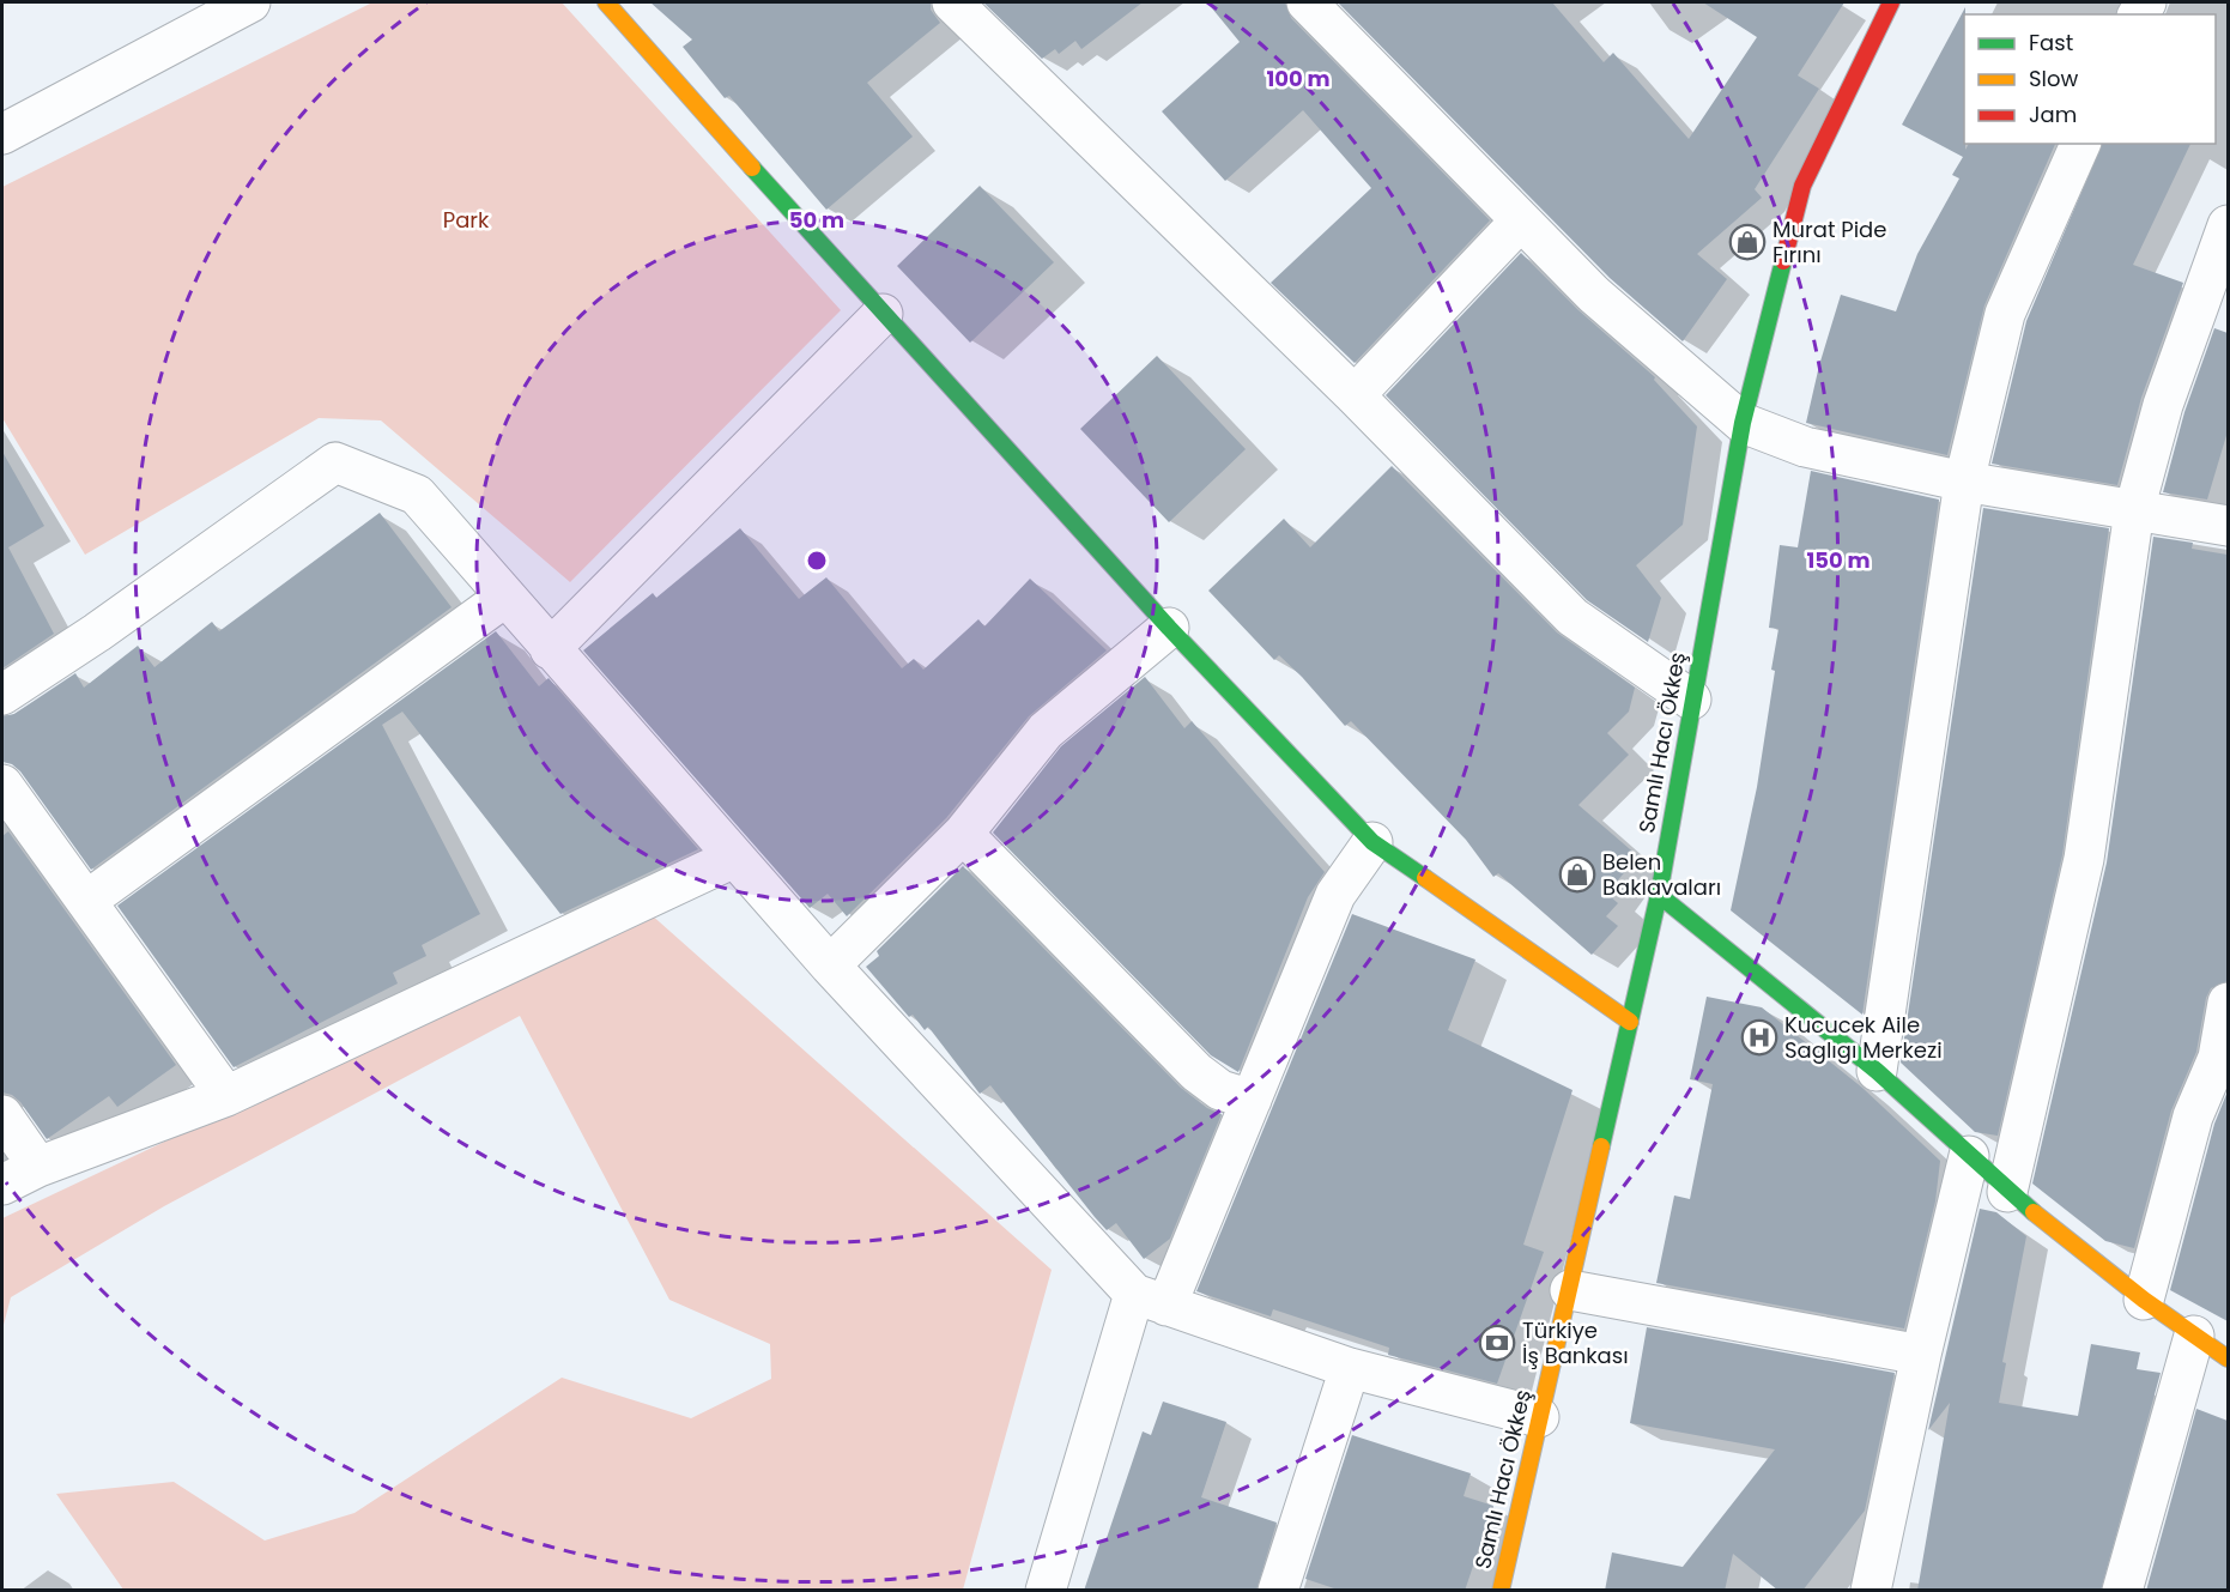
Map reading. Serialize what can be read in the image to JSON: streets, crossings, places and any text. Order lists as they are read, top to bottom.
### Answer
{
  "streets": {
    "street": ["Samlı Hacı Ökkeş"]
  },
  "parks": ["Park"],
  "places": {
    "shop": ["Murat Pide Fırını", "Belen Baklavaları"],
    "hospital": ["Kucucek Aile Saglıgı Merkezi"],
    "bank": ["Türkiye İş Bankası"]
  },
  "legend": ["Fast", "Slow", "Jam"],
  "rings": ["100 m", "50 m", "150 m"]
}
